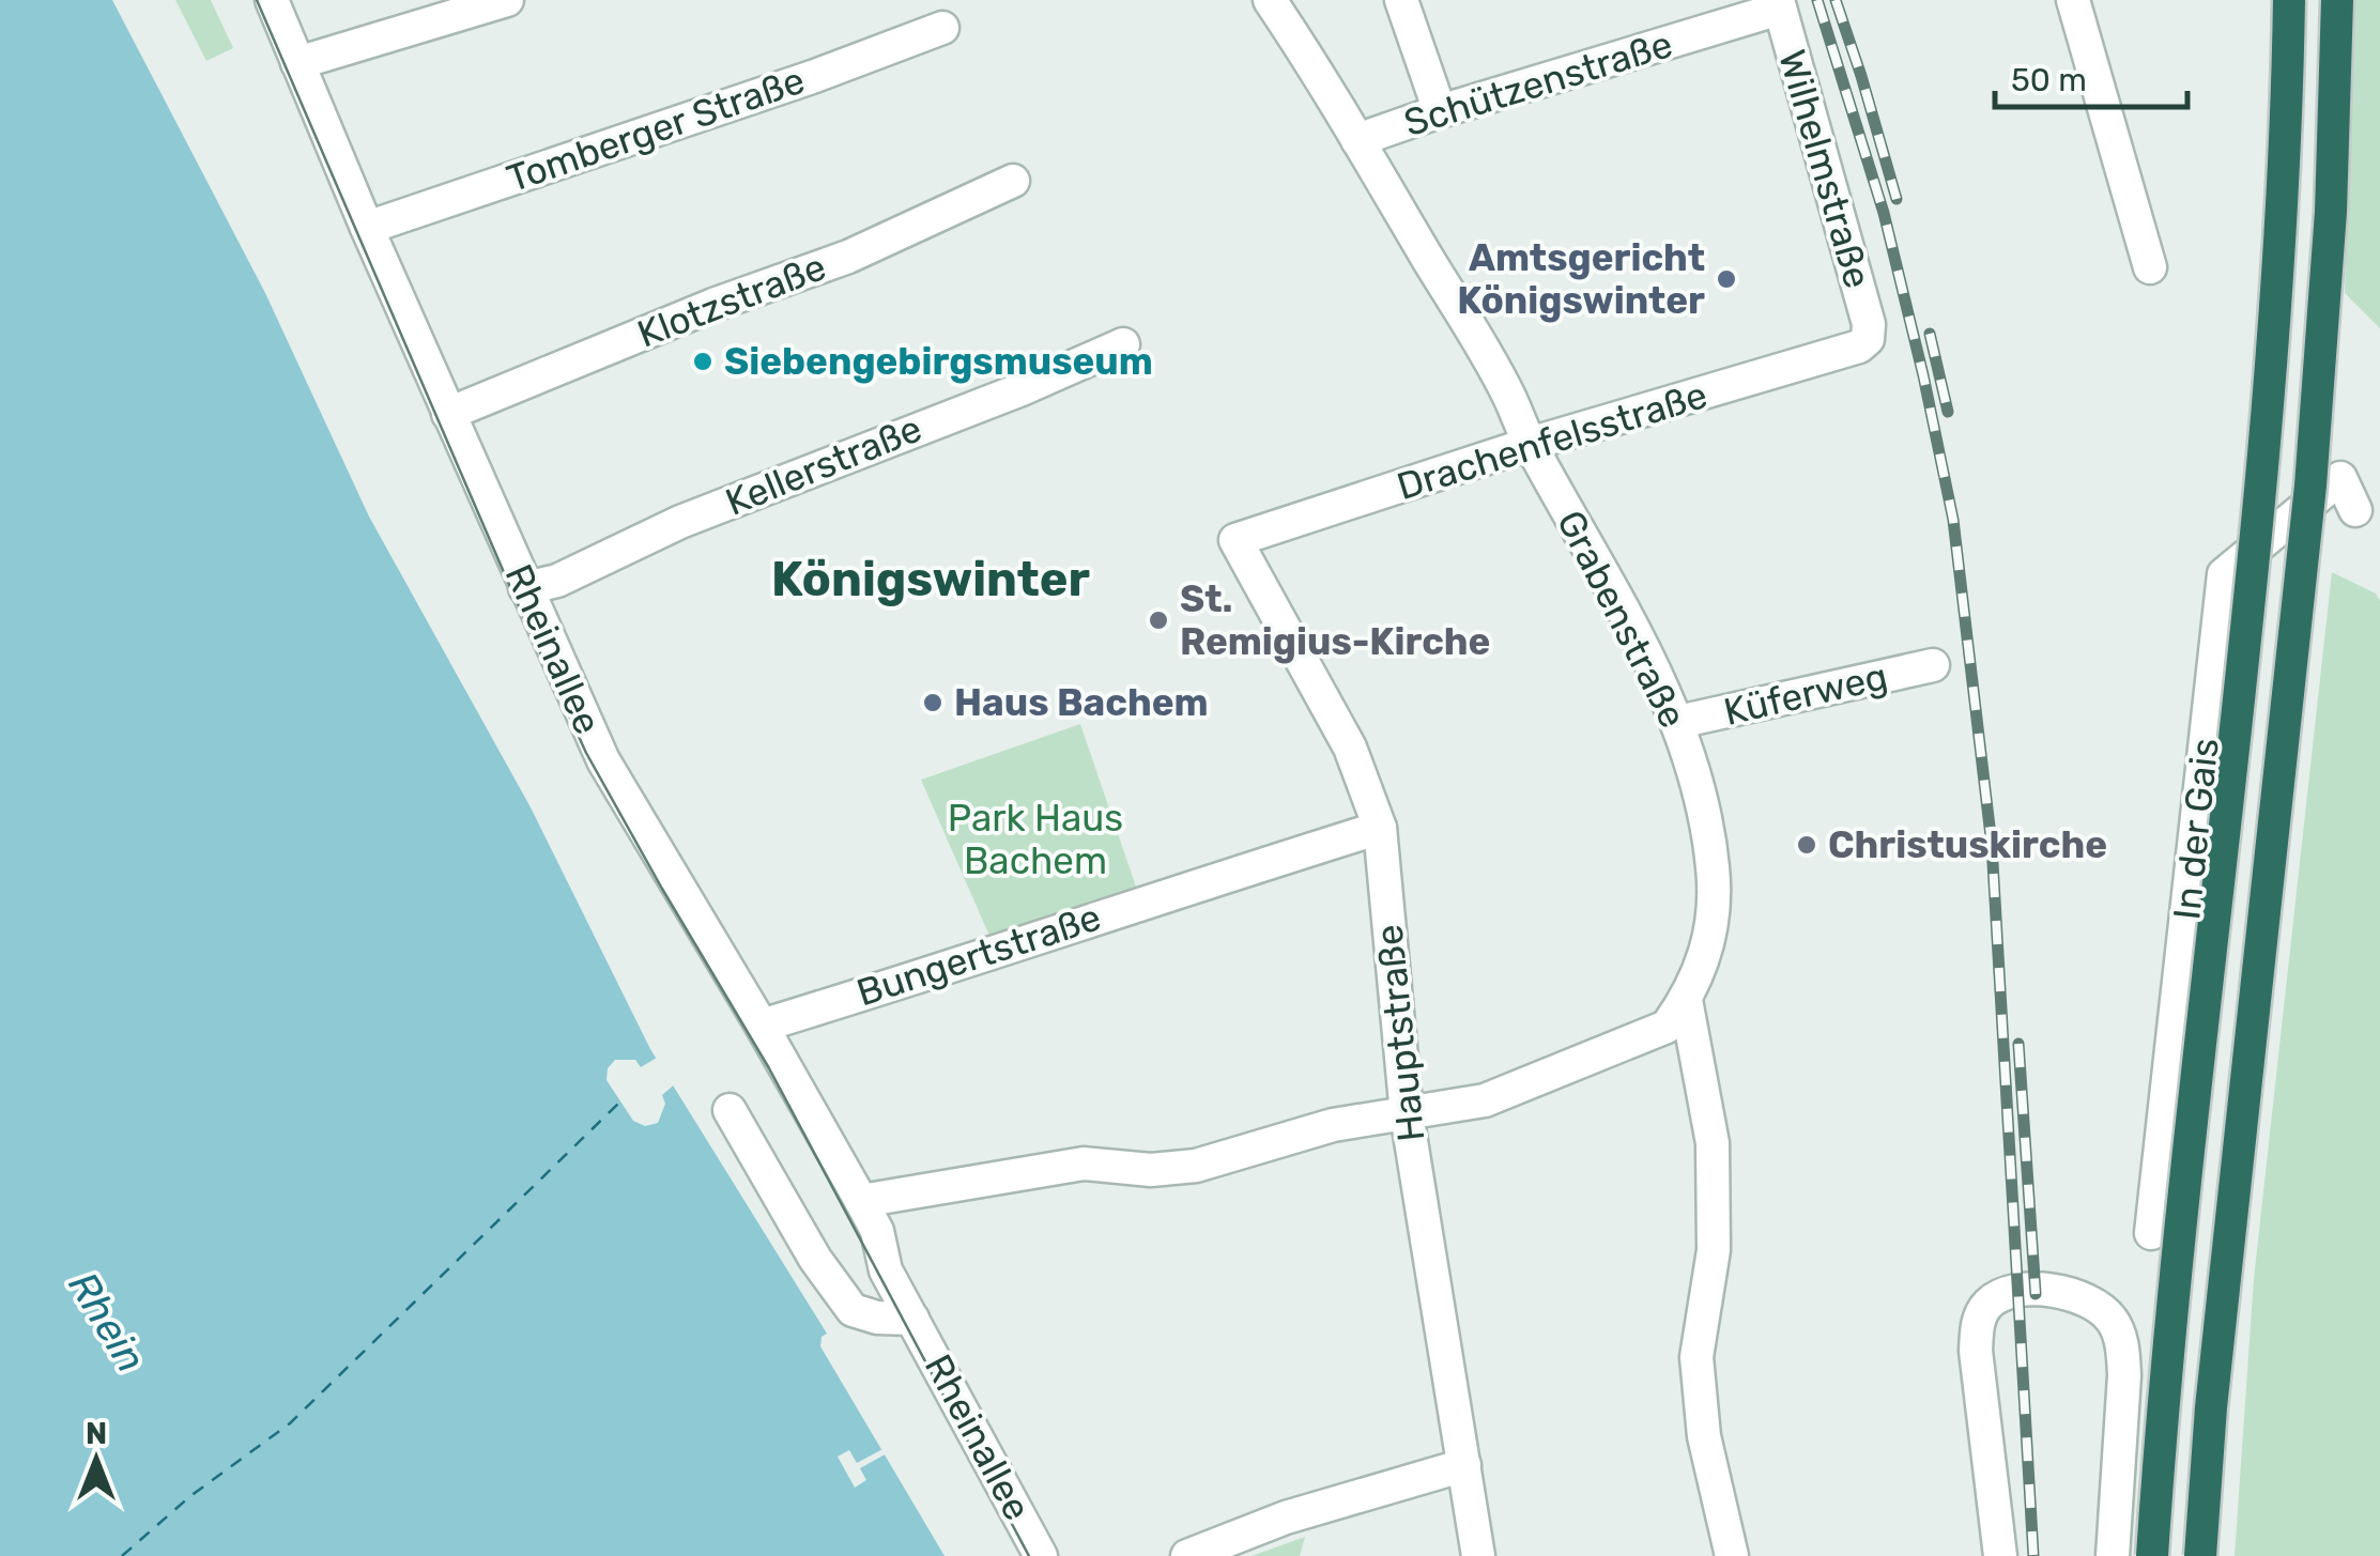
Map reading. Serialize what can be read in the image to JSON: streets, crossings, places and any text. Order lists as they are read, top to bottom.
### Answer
{
  "streets": {
    "street": [
      "Schützenstraße",
      "Tomberger Straße",
      "Wilhelmstraße",
      "Klotzstraße",
      "Drachenfelsstraße",
      "Kellerstraße",
      "Grabenstraße",
      "Rheinallee",
      "Küferweg",
      "In der Gais",
      "Bungertstraße",
      "Hauptstraße"
    ]
  },
  "crossings": [
    ["Schützenstraße", "Wilhelmstraße"],
    ["Schützenstraße", "Grabenstraße"],
    ["Tomberger Straße", "Rheinallee"],
    ["Wilhelmstraße", "Drachenfelsstraße"],
    ["Klotzstraße", "Rheinallee"],
    ["Drachenfelsstraße", "Grabenstraße"],
    ["Drachenfelsstraße", "Hauptstraße"],
    ["Kellerstraße", "Rheinallee"],
    ["Grabenstraße", "Rheinallee"],
    ["Grabenstraße", "Küferweg"],
    ["Grabenstraße", "Hauptstraße"],
    ["Rheinallee", "Bungertstraße"],
    ["Bungertstraße", "Hauptstraße"]
  ],
  "districts": ["Königswinter"],
  "water": ["Rhein"],
  "parks": ["Park Haus Bachem"],
  "places": [
    "Amtsgericht Königswinter",
    "Siebengebirgsmuseum",
    "St. Remigius-Kirche",
    "Haus Bachem",
    "Christuskirche"
  ],
  "scale_bar": "50 m",
  "north": "top"
}
